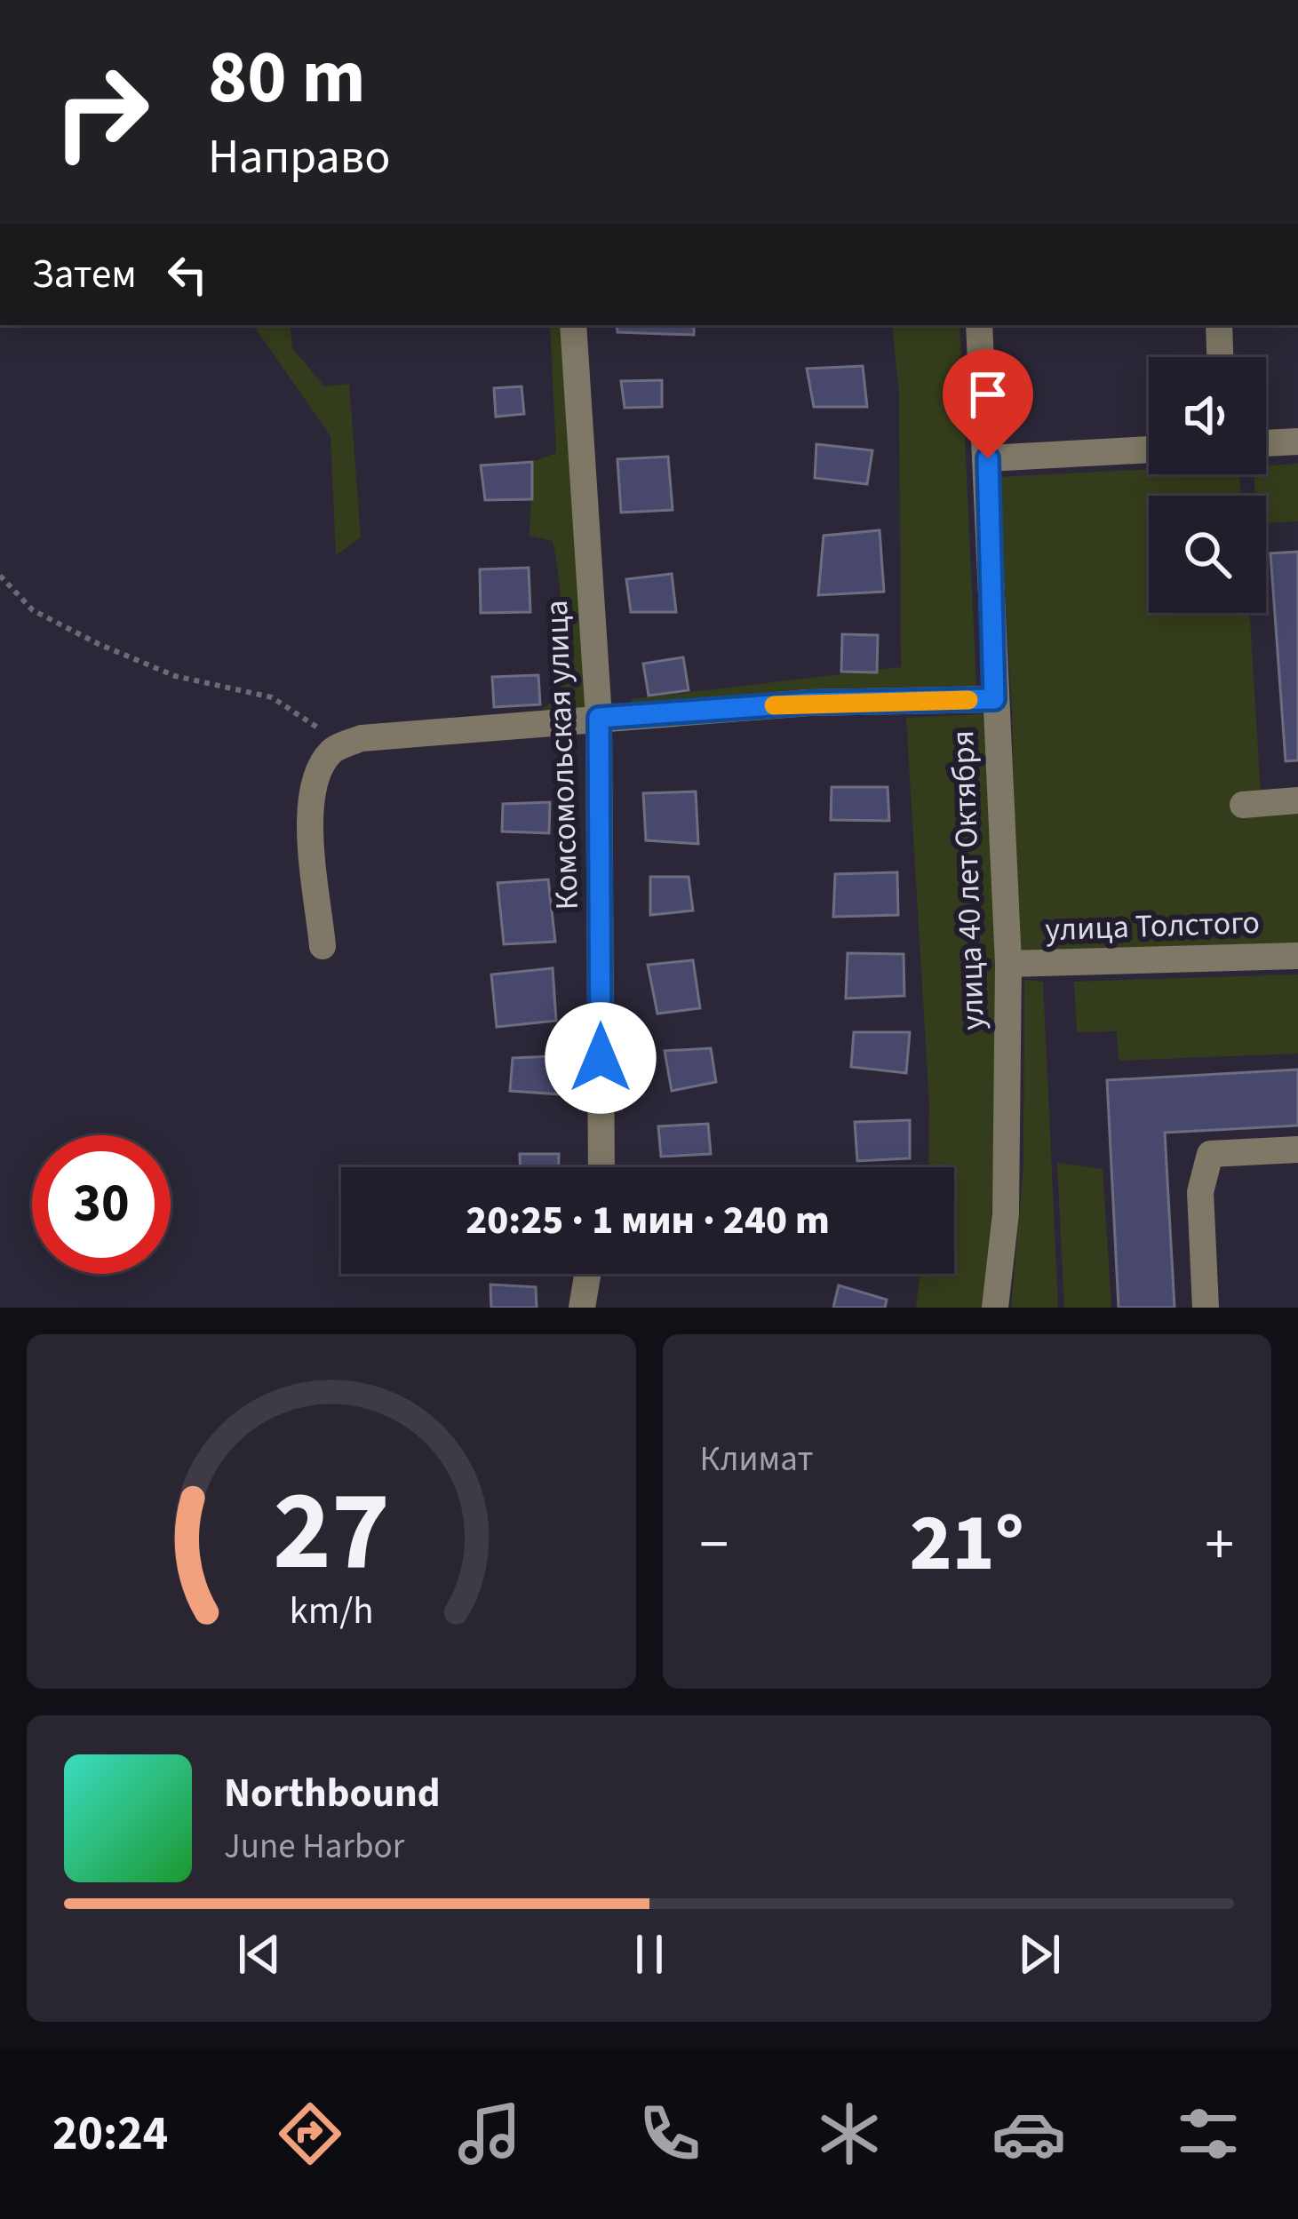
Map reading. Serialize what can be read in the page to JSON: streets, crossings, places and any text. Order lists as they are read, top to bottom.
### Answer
{
  "streets": {
    "street": ["Комсомольская улица", "улица 40 лет Октября", "улица Толстого"]
  },
  "crossings": [
    ["улица 40 лет Октября", "улица Толстого"]
  ],
  "page": {
    "turn": ["80 m", "Направо"],
    "then": "Затем",
    "limit": "30",
    "trip": "20:25 · 1 мин · 240 m",
    "tile": "Климат",
    "heat": ["−", "21°", "+"],
    "song": ["Northbound", "June Harbor"],
    "tabs": "20:24",
    "gauge": ["27", "km/h"]
  }
}
